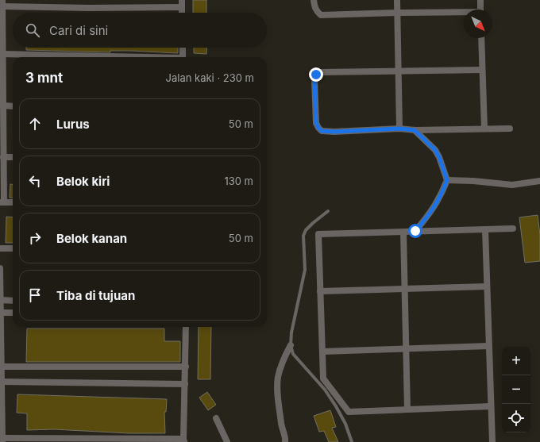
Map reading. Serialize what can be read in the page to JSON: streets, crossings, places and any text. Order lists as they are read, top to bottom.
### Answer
{
  "north": "bottom right",
  "page": {
    "search": "Cari di sini",
    "heading": ["3 mnt", "Jalan kaki · 230 m"],
    "list": [
      ["Lurus", "50 m"],
      ["Belok kiri", "130 m"],
      ["Belok kanan", "50 m"],
      "Tiba di tujuan"
    ],
    "map_buttons": ["+", "−"]
  }
}
